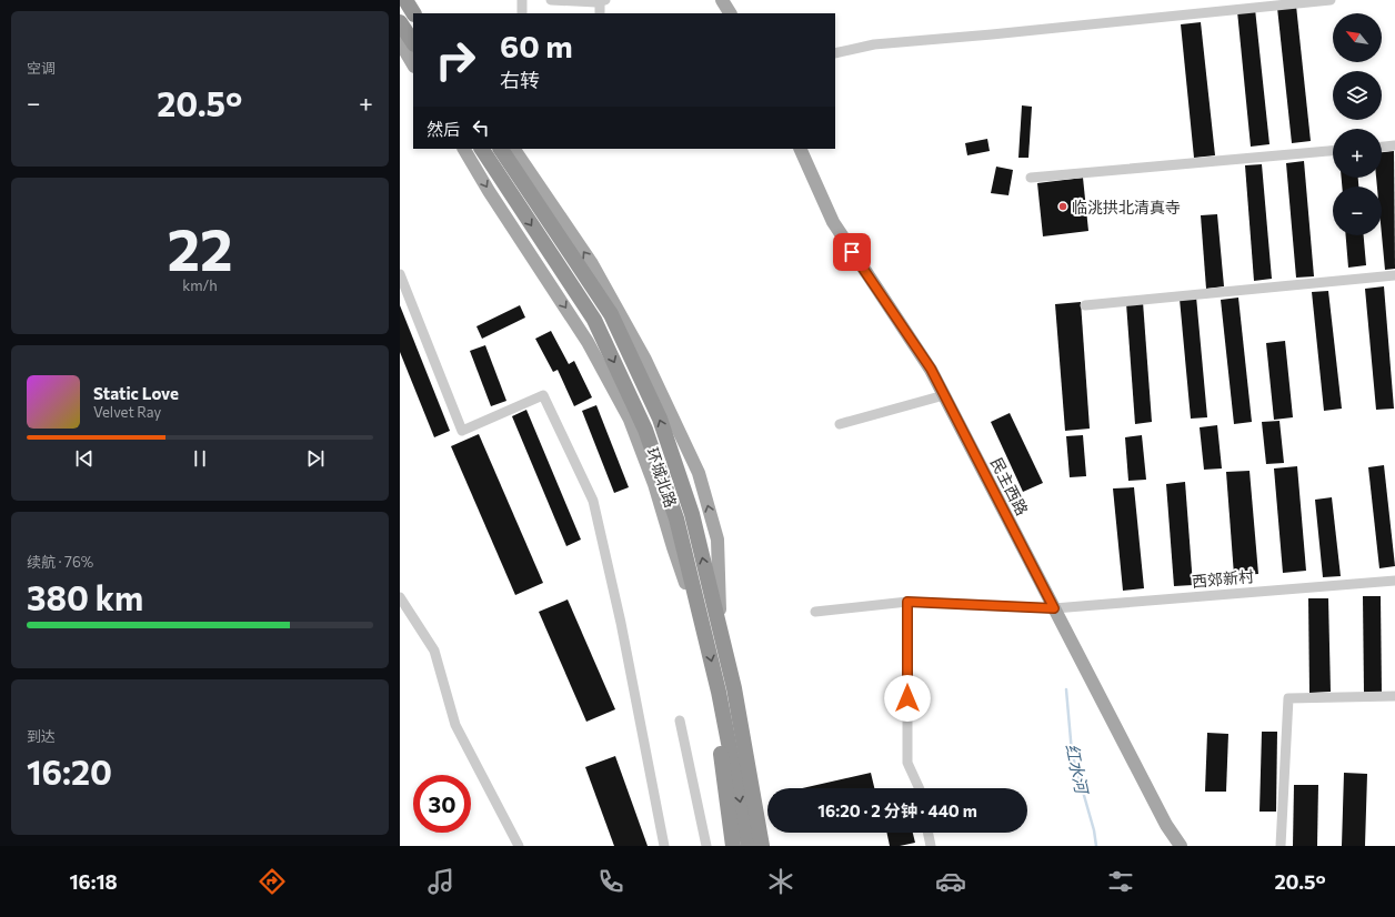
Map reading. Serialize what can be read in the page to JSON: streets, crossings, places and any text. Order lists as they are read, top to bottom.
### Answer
{
  "streets": {
    "highway": ["环城北路"],
    "main road": ["民主西路"],
    "street": ["西郊新村"]
  },
  "crossings": [
    ["民主西路", "西郊新村"]
  ],
  "water": ["红水河"],
  "places": ["临洮拱北清真寺"],
  "north": "top left",
  "page": {
    "tile": [
      "空调",
      ["22", "km/h"],
      ["续航 · 76%", "380 km"],
      ["到达", "16:20"]
    ],
    "map_buttons": ["+", "−"],
    "turn": ["60 m", "右转"],
    "heat": ["−", "20.5°", "+"],
    "then": "然后",
    "song": ["Static Love", "Velvet Ray"],
    "limit": "30",
    "trip": "16:20 · 2 分钟 · 440 m",
    "tabs": ["16:18", "20.5°"]
  }
}
